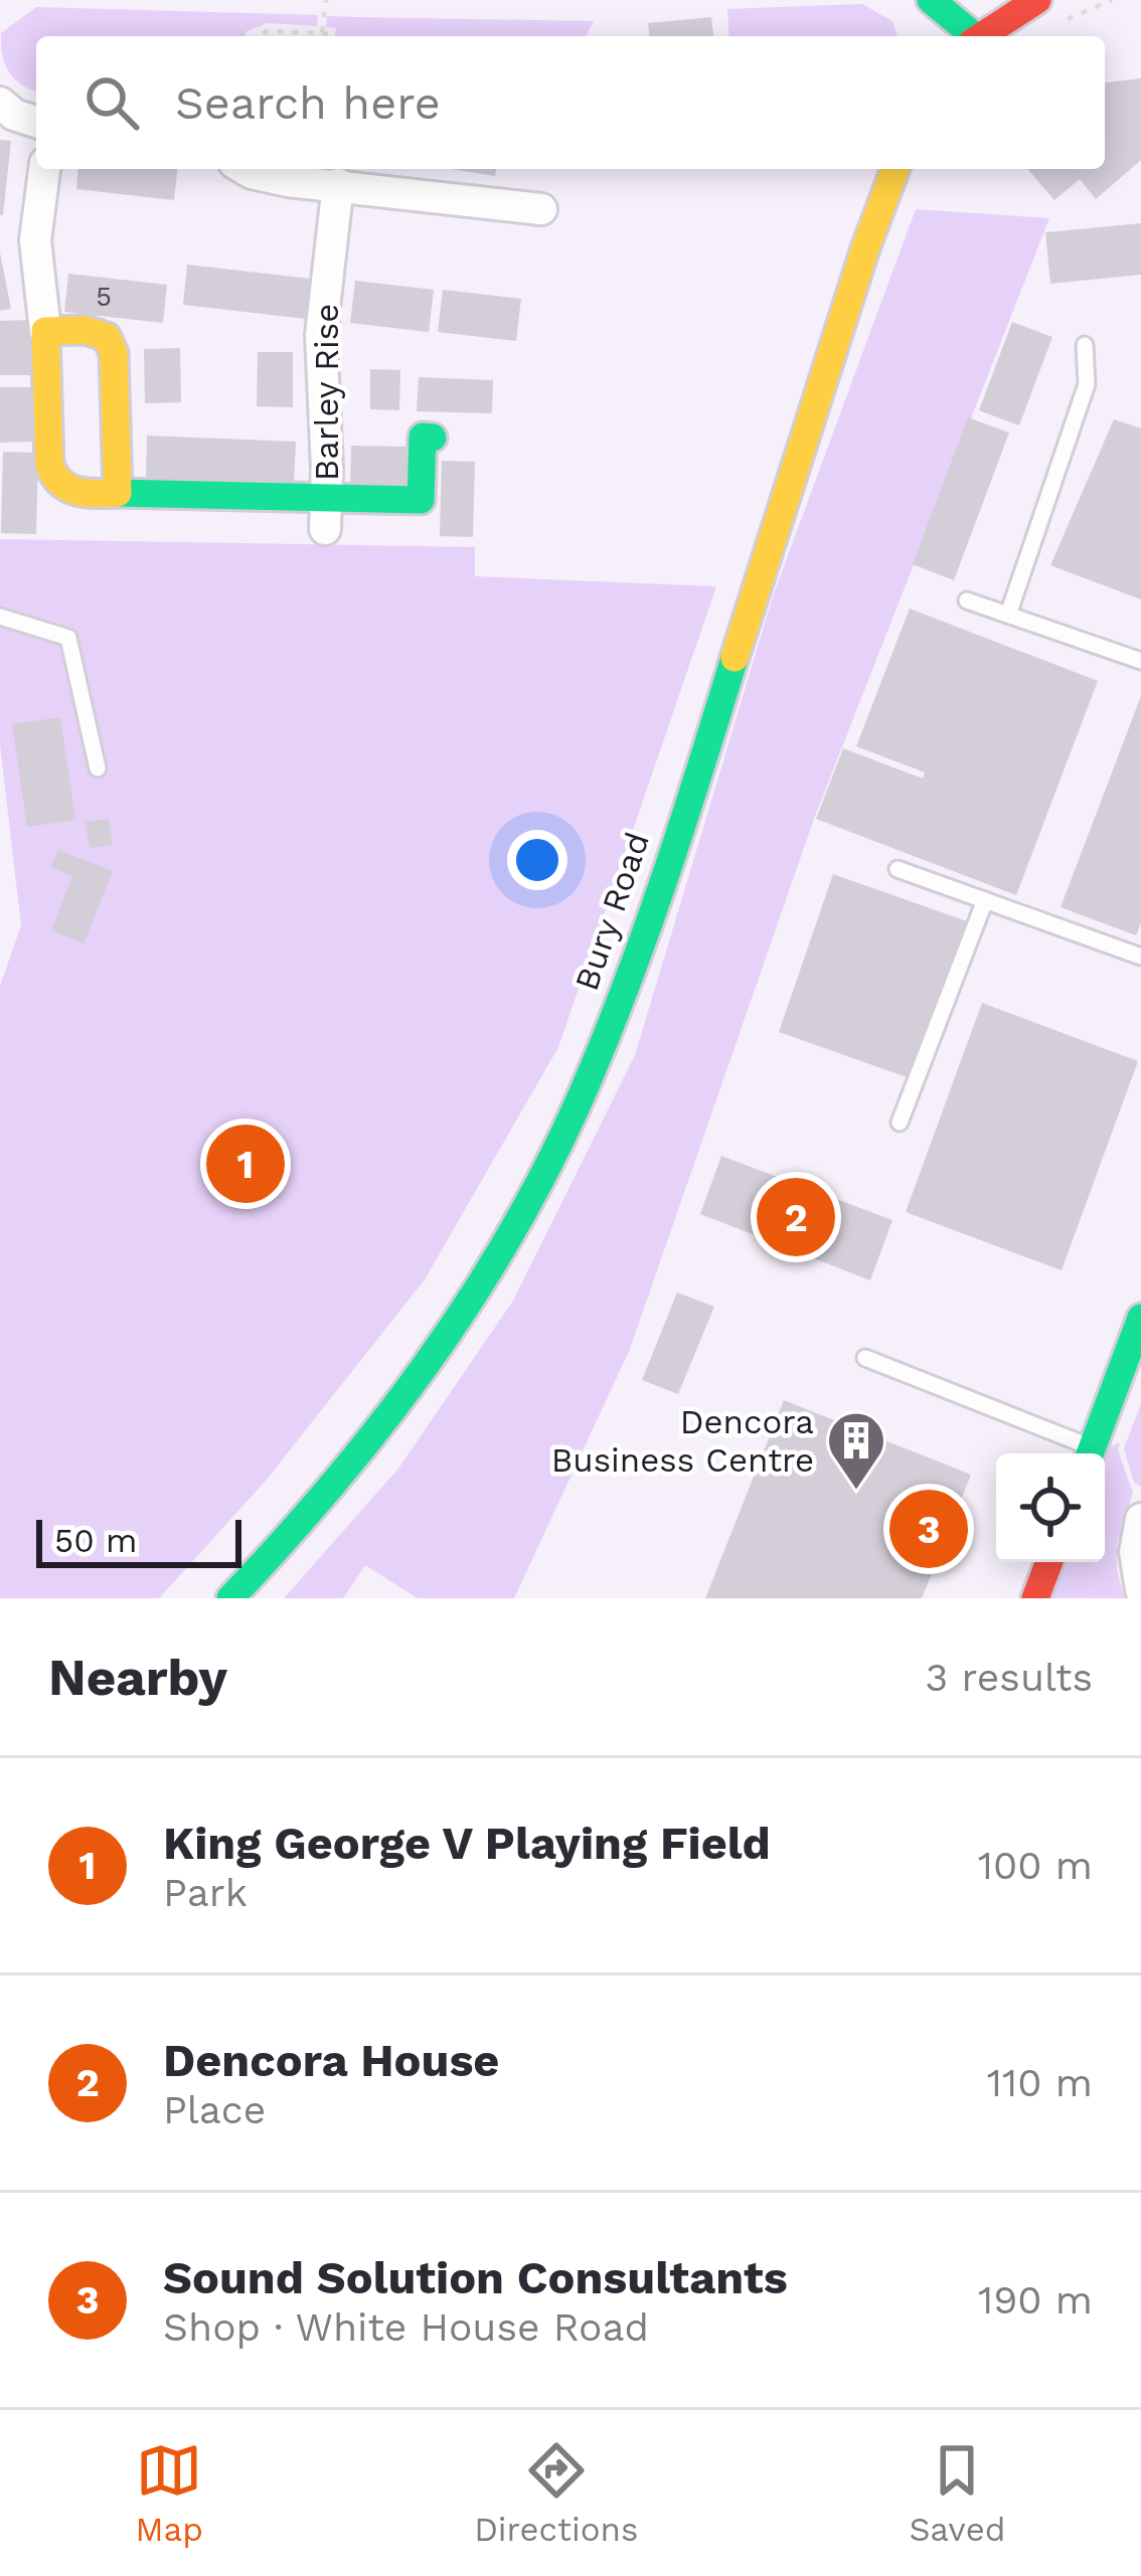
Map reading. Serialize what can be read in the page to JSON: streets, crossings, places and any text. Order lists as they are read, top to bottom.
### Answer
{
  "streets": {
    "main road": ["Bury Road"],
    "street": ["Barley Rise"]
  },
  "places": {
    "building": ["Dencora Business Centre"]
  },
  "house_numbers": ["5"],
  "scale_bar": "50 m",
  "page": {
    "search": "Search here",
    "pins": ["1", "2", "3"],
    "scale": "50 m",
    "heading": ["Nearby", "3 results"],
    "list": [
      {
        "mark": "1",
        "name": "King George V Playing Field",
        "note": "Park",
        "value": "100 m"
      },
      {
        "mark": "2",
        "name": "Dencora House",
        "note": "Place",
        "value": "110 m"
      },
      {
        "mark": "3",
        "name": "Sound Solution Consultants",
        "note": "Shop · White House Road",
        "value": "190 m"
      }
    ],
    "nav": ["Map", "Directions", "Saved"]
  }
}
